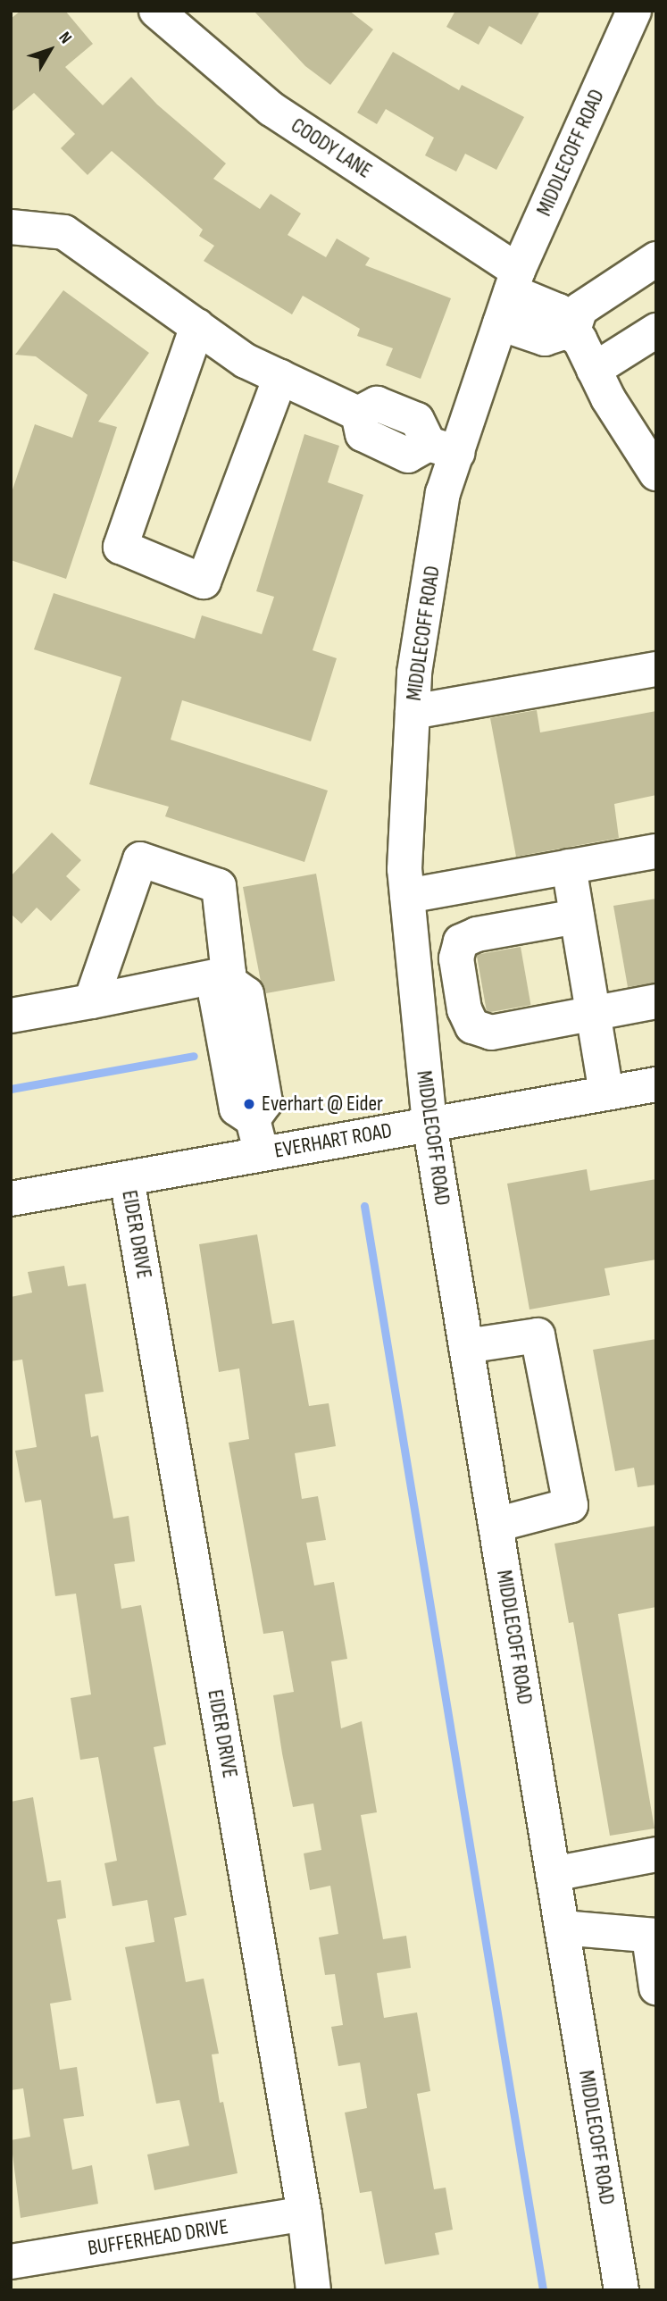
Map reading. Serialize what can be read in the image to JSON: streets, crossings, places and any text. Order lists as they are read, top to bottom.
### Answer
{
  "streets": {
    "street": [
      "COODY LANE",
      "MIDDLECOFF ROAD",
      "EVERHART ROAD",
      "EIDER DRIVE",
      "BUFFERHEAD DRIVE"
    ]
  },
  "crossings": [
    ["COODY LANE", "MIDDLECOFF ROAD"],
    ["MIDDLECOFF ROAD", "EVERHART ROAD"],
    ["EVERHART ROAD", "EIDER DRIVE"],
    ["EIDER DRIVE", "BUFFERHEAD DRIVE"]
  ],
  "places": ["Everhart @ Eider"],
  "north": "top right"
}
